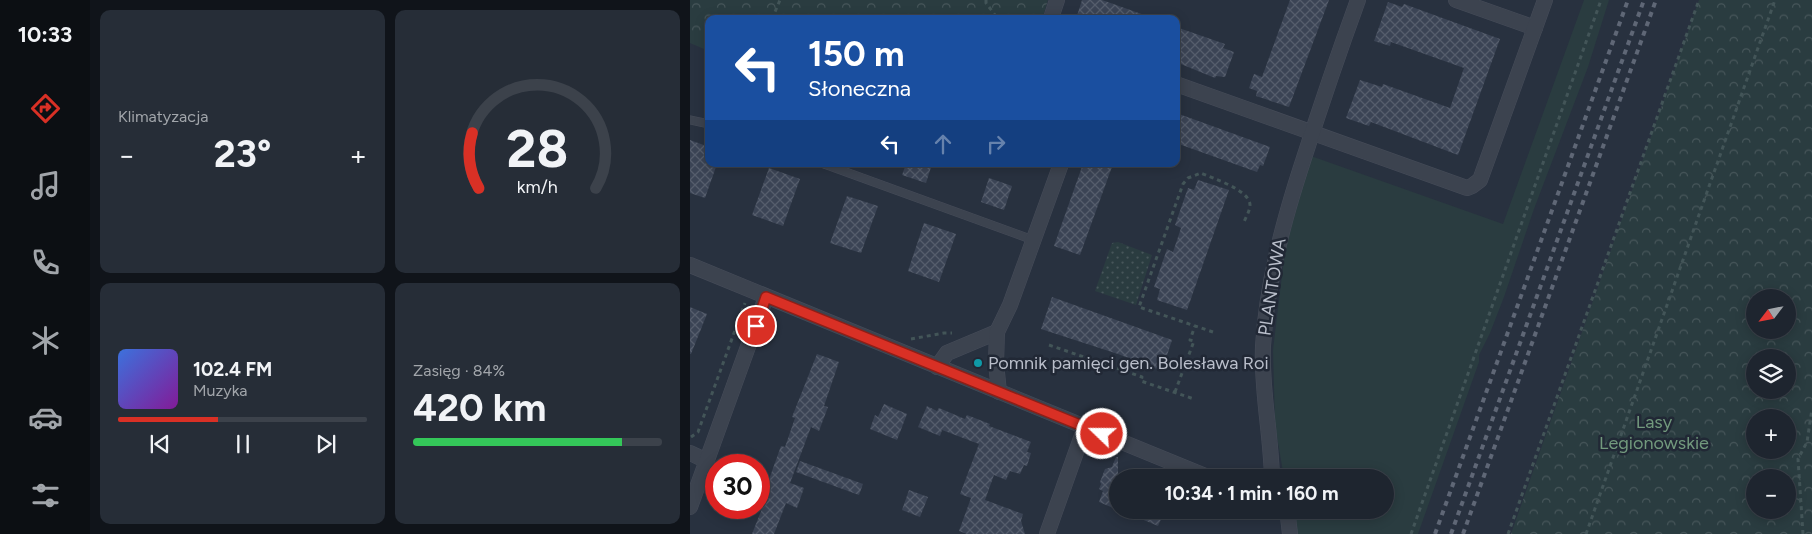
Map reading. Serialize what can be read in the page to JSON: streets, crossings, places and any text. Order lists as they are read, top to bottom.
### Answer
{
  "streets": {
    "street": ["PLANTOWA"]
  },
  "parks": ["Lasy Legionowskie"],
  "places": ["Pomnik pamięci gen. Bolesława Roi"],
  "north": "bottom left",
  "page": {
    "tabs": "10:33",
    "tile": [
      "Klimatyzacja",
      ["Zasięg · 84%", "420 km"]
    ],
    "turn": ["150 m", "Słoneczna"],
    "heat": ["−", "23°", "+"],
    "map_buttons": ["+", "−"],
    "song": ["102.4 FM", "Muzyka"],
    "limit": "30",
    "trip": "10:34 · 1 min · 160 m",
    "gauge": ["28", "km/h"]
  }
}
